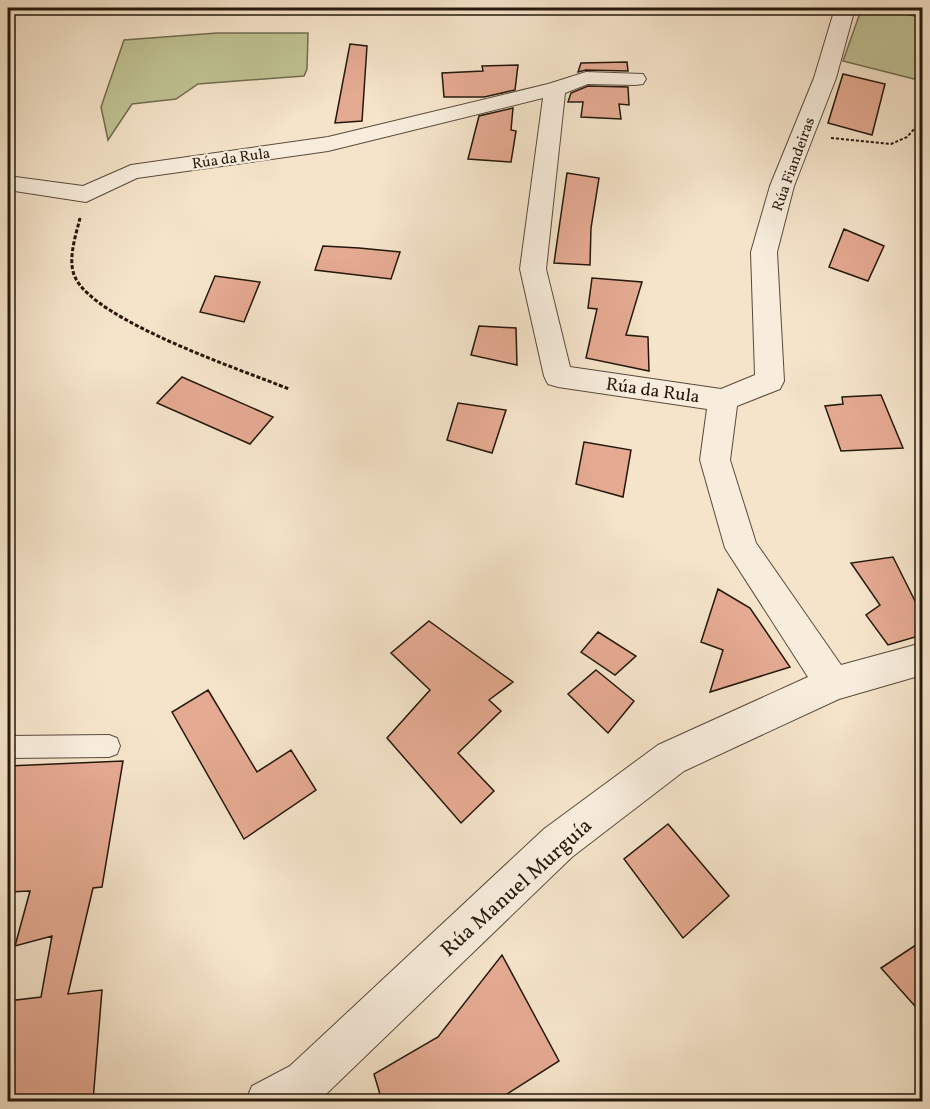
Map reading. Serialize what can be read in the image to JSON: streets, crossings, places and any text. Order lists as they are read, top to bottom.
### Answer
{
  "streets": {
    "street": ["Rúa da Rula", "Rúa Fiandeiras", "Rúa Manuel Murguía"]
  },
  "crossings": [
    ["Rúa da Rula", "Rúa Fiandeiras"],
    ["Rúa da Rula", "Rúa Manuel Murguía"]
  ]
}
